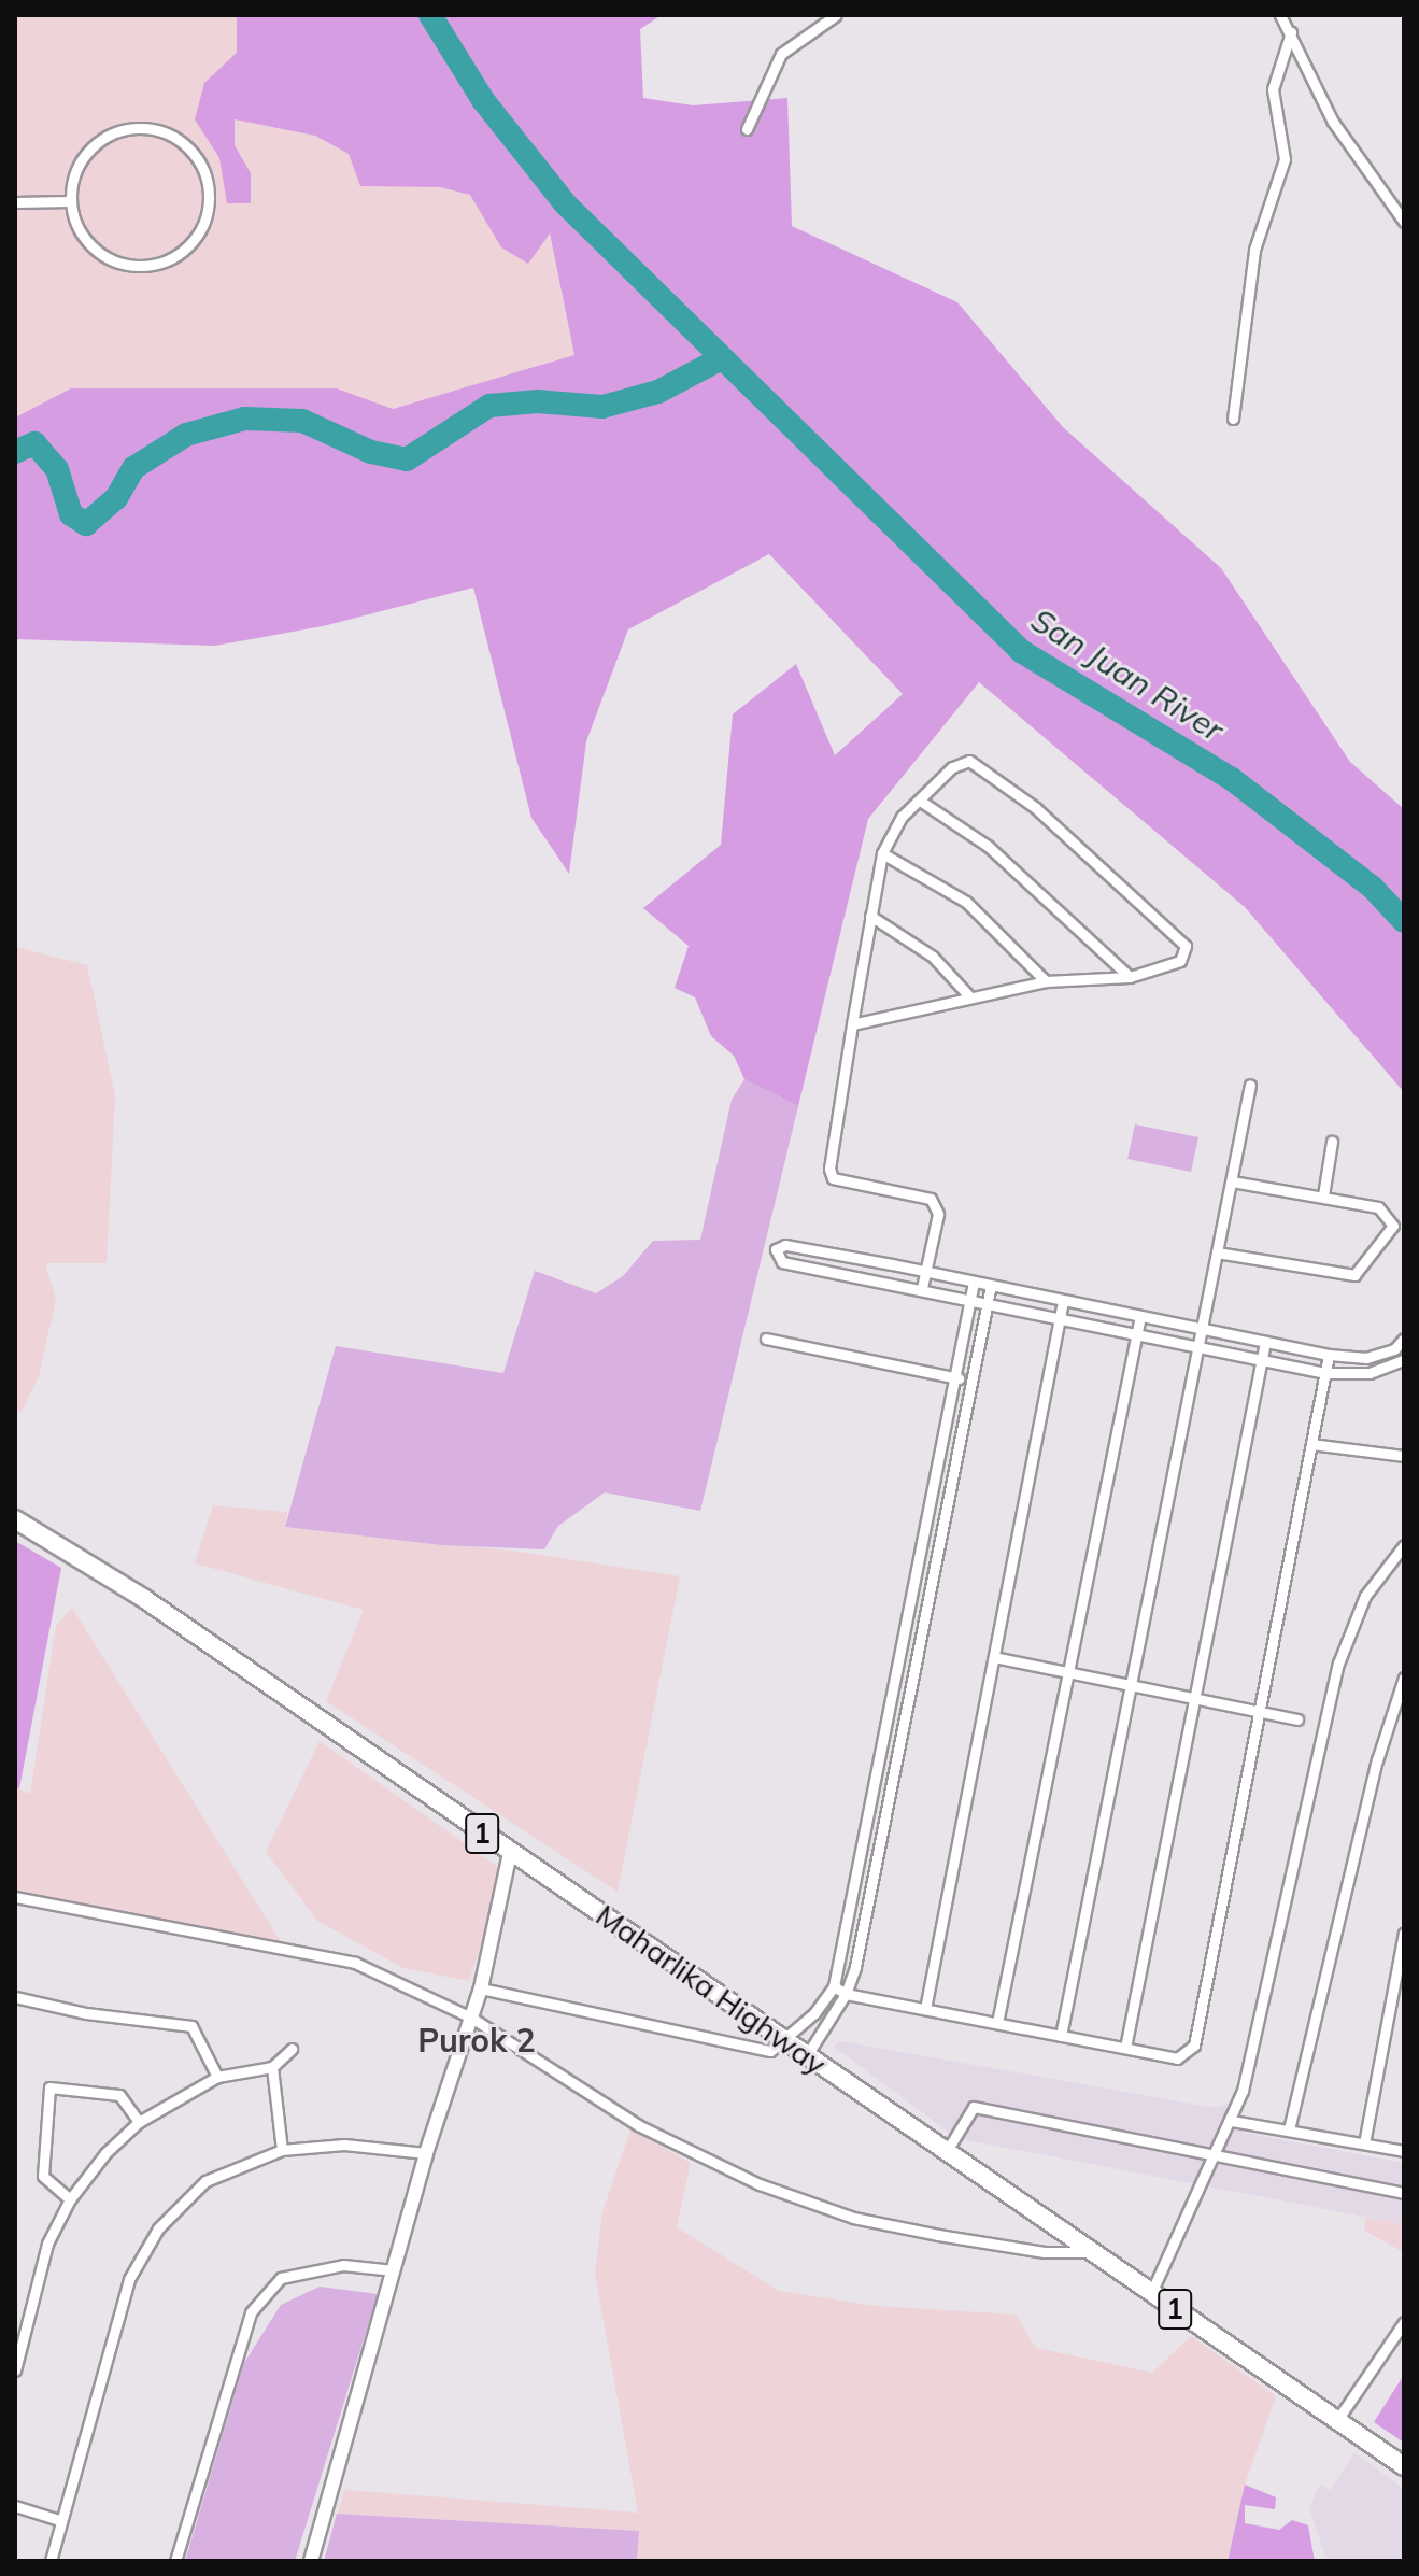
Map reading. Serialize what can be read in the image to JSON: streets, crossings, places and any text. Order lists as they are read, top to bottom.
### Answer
{
  "streets": {
    "highway": ["1", "Maharlika Highway"]
  },
  "districts": ["Purok 2"],
  "water": ["San Juan River"]
}
